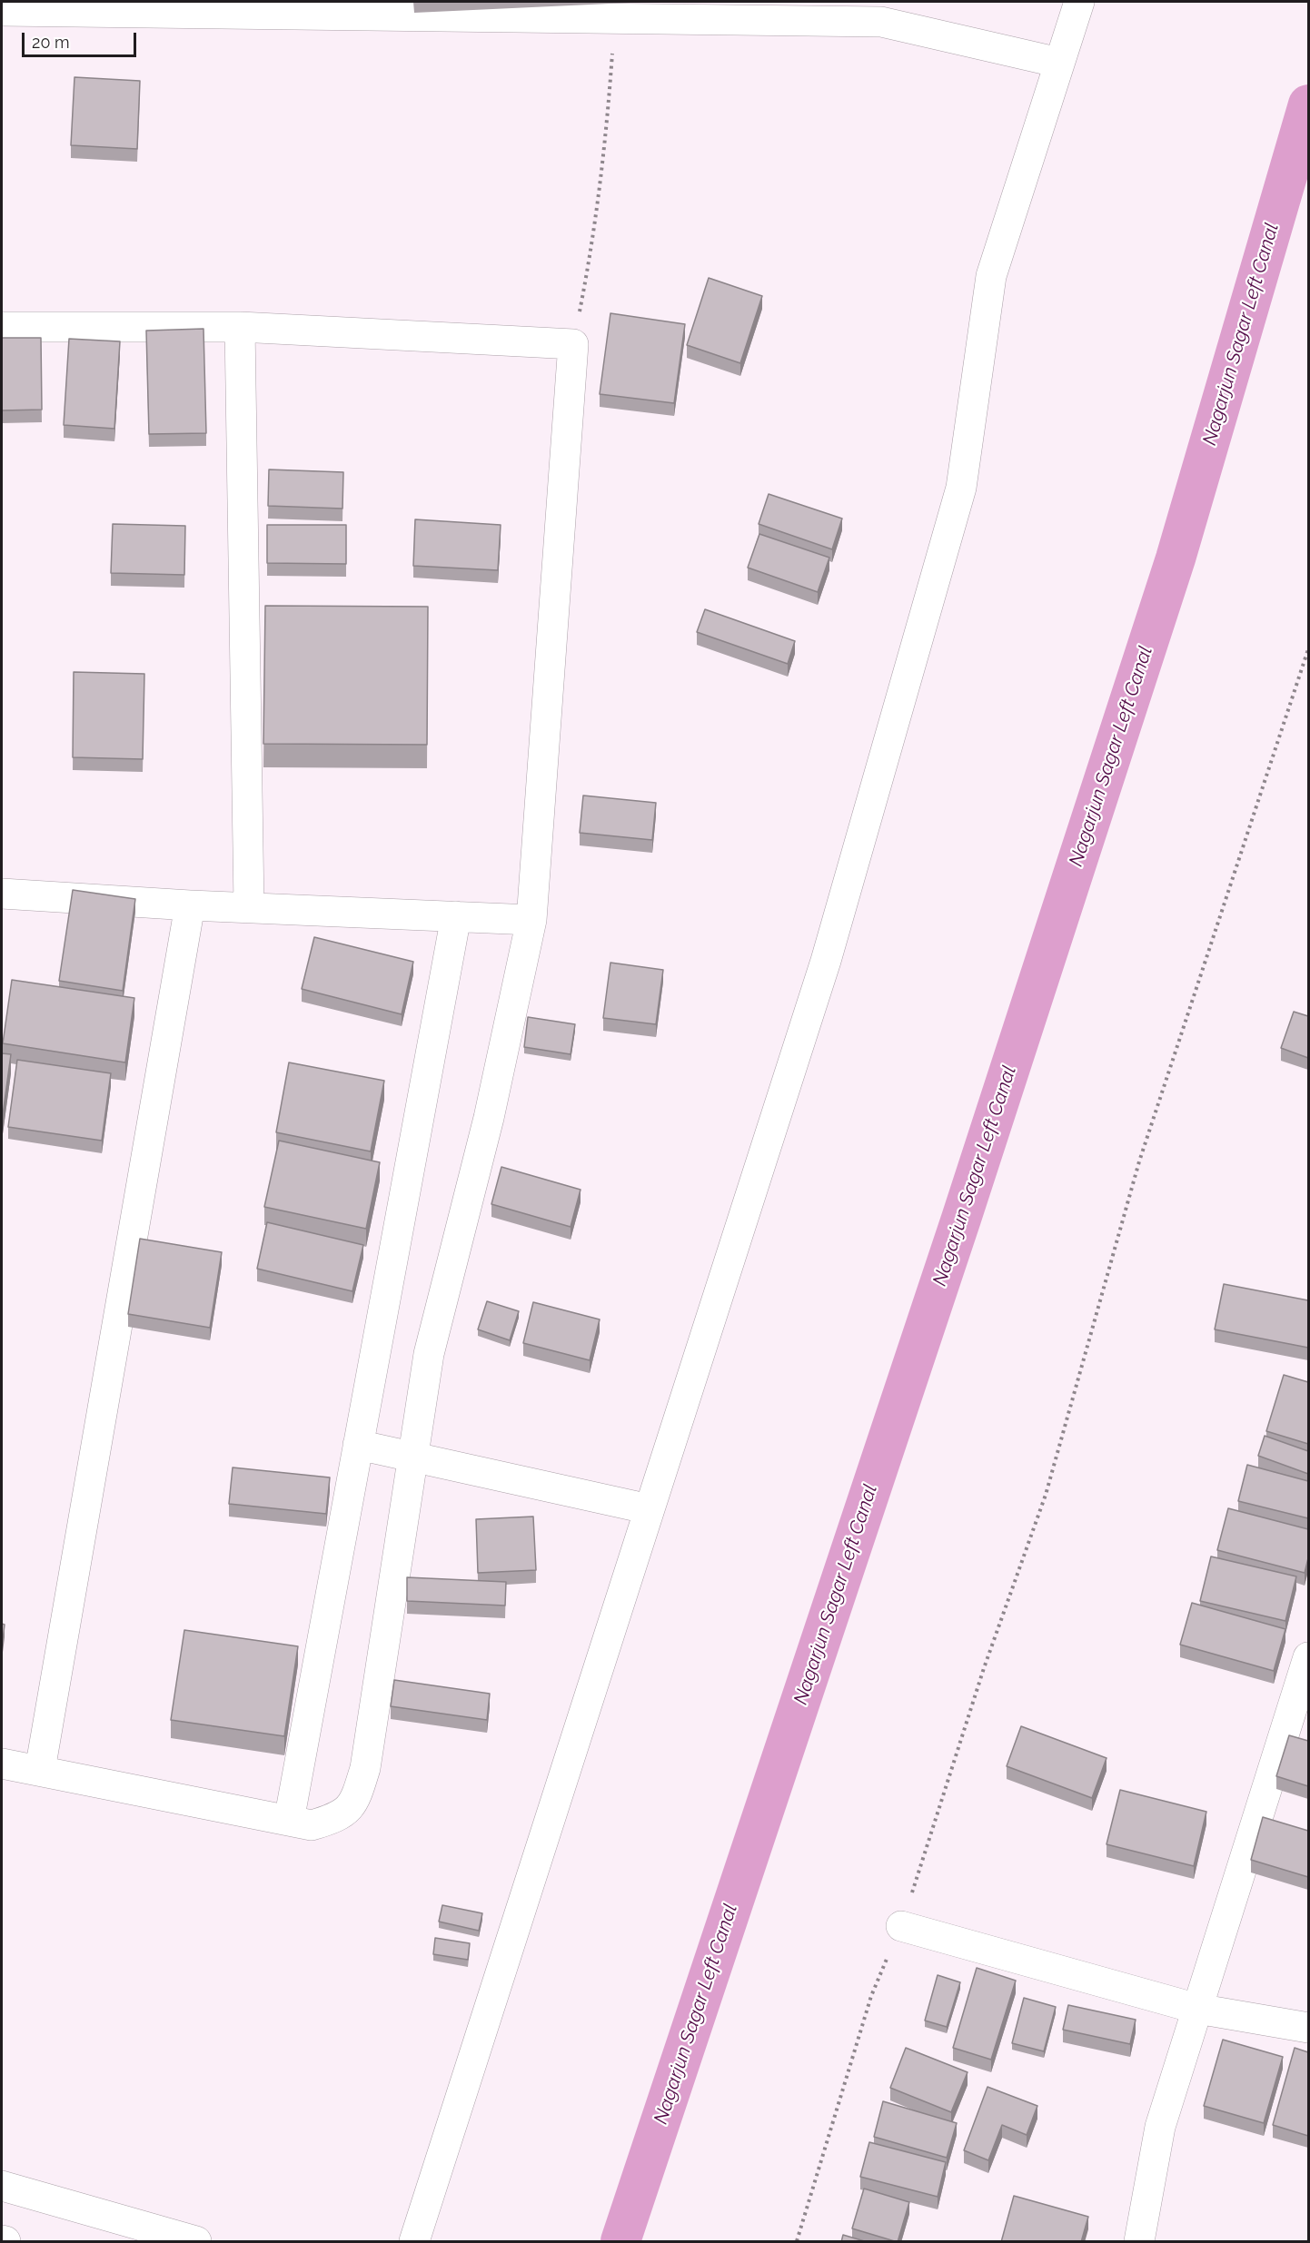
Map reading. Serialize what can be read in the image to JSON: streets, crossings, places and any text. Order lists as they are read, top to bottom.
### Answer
{
  "water": ["Nagarjun Sagar Left Canal"],
  "scale_bar": "20 m"
}
